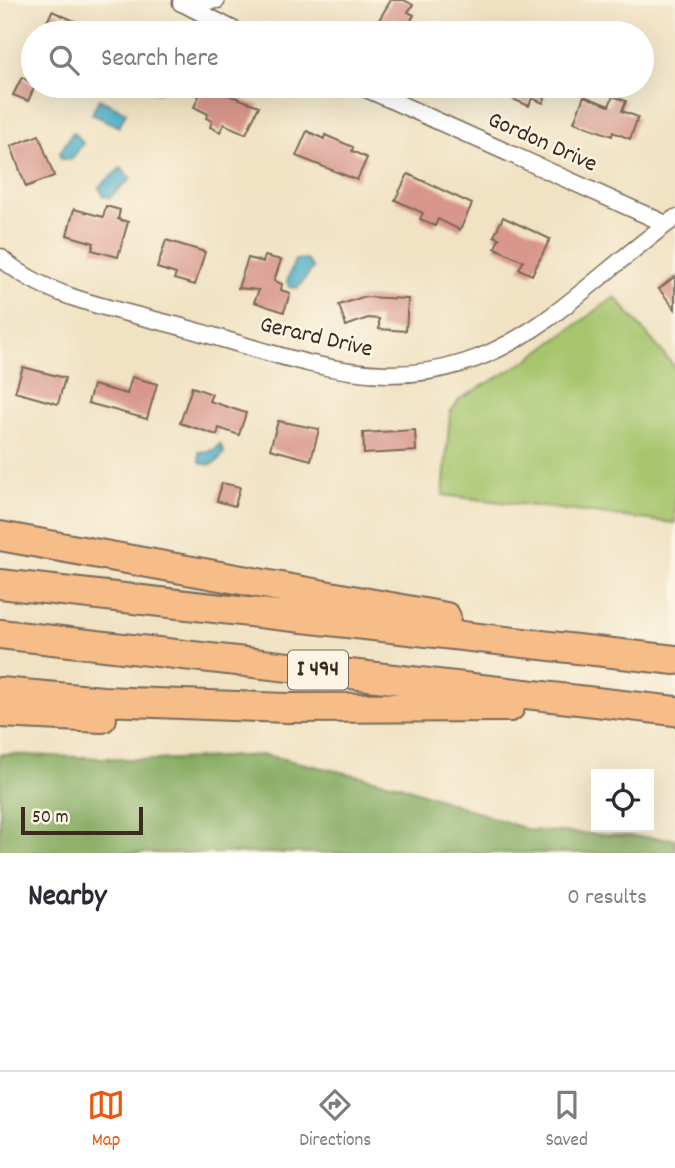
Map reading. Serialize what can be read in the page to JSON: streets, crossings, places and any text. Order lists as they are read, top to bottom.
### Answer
{
  "streets": {
    "highway": ["I 494"],
    "street": ["Gordon Drive", "Gerard Drive"]
  },
  "crossings": [
    ["Gordon Drive", "Gerard Drive"]
  ],
  "scale_bar": "50 m",
  "page": {
    "search": "Search here",
    "scale": "50 m",
    "heading": ["Nearby", "0 results"],
    "nav": ["Map", "Directions", "Saved"]
  }
}
